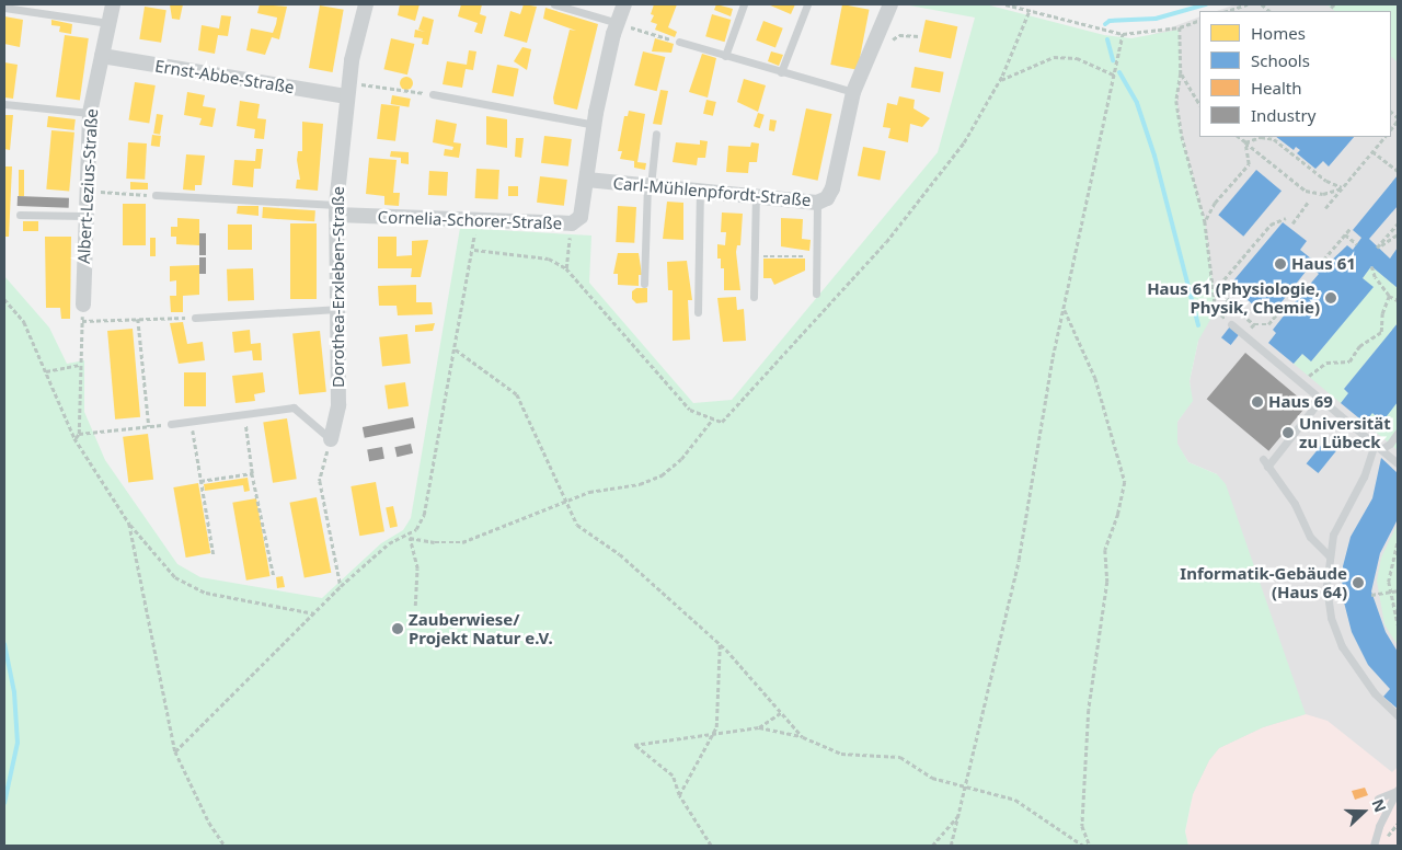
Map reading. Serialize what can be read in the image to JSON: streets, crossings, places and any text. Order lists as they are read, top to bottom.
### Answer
{
  "streets": {
    "street": [
      "Ernst-Abbe-Straße",
      "Albert-Lezius-Straße",
      "Carl-Mühlenpfordt-Straße",
      "Cornelia-Schorer-Straße",
      "Dorothea-Erxleben-Straße"
    ]
  },
  "crossings": [
    ["Ernst-Abbe-Straße", "Albert-Lezius-Straße"],
    ["Ernst-Abbe-Straße", "Dorothea-Erxleben-Straße"],
    ["Carl-Mühlenpfordt-Straße", "Cornelia-Schorer-Straße"],
    ["Cornelia-Schorer-Straße", "Dorothea-Erxleben-Straße"]
  ],
  "places": [
    "Haus 61",
    "Haus 61 (Physiologie, Physik, Chemie)",
    "Haus 69",
    "Universität zu Lübeck",
    "Informatik-Gebäude (Haus 64)",
    "Zauberwiese/ Projekt Natur e.V."
  ],
  "legend": [
    "Homes",
    "Schools",
    "Health",
    "Industry"
  ],
  "north": "right"
}
